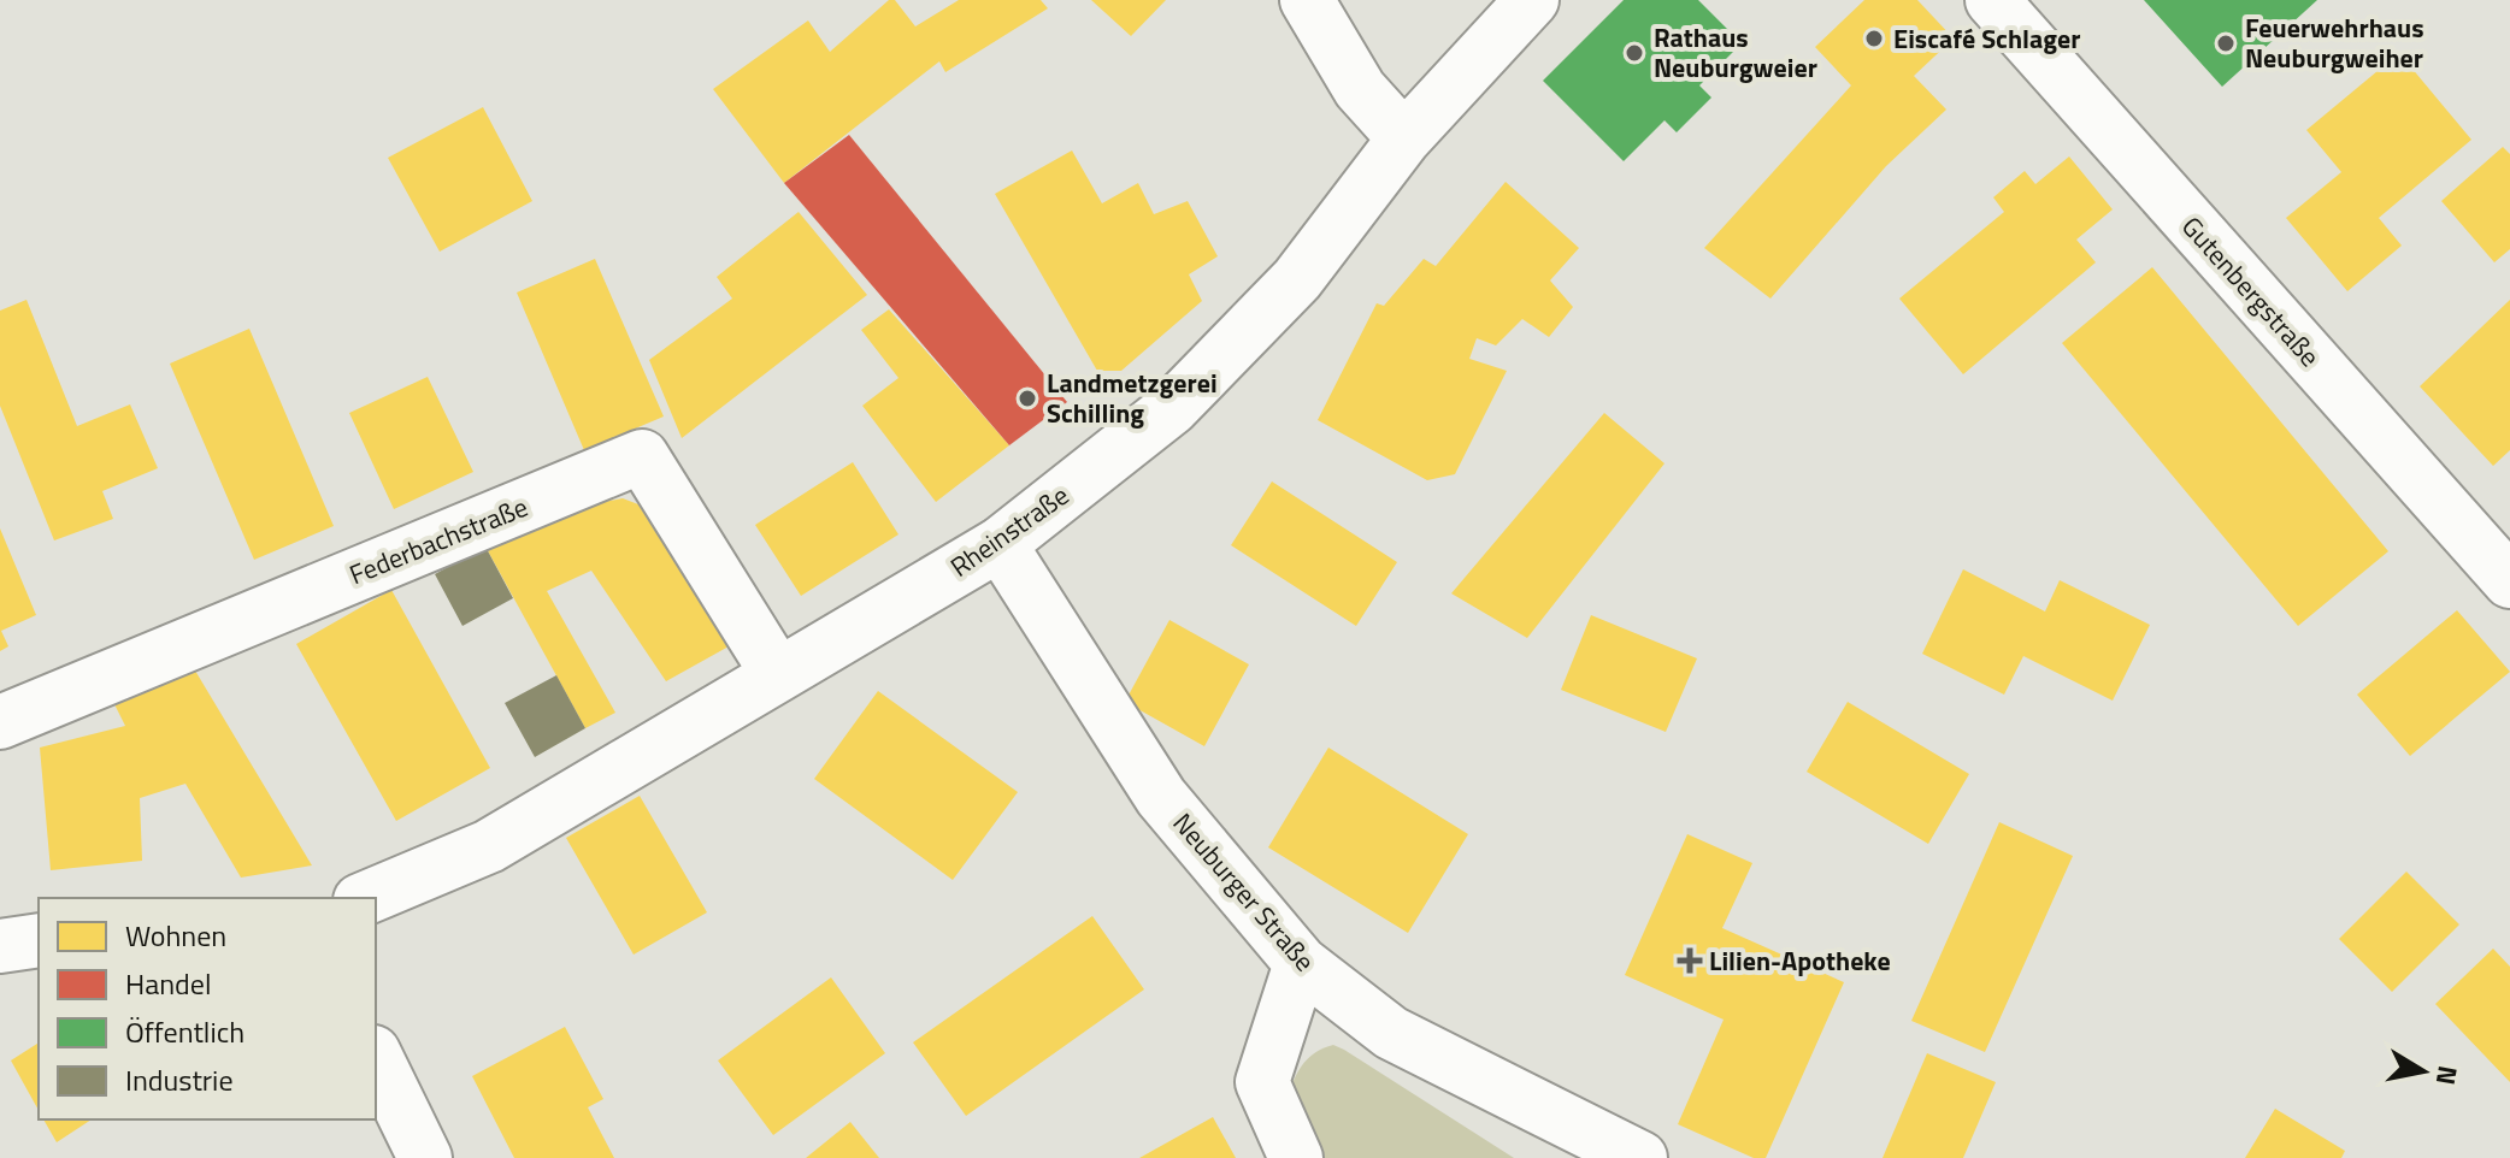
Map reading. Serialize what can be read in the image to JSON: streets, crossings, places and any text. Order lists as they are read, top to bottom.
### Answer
{
  "streets": {
    "street": [
      "Gutenbergstraße",
      "Rheinstraße",
      "Federbachstraße",
      "Neuburger Straße"
    ]
  },
  "crossings": [
    ["Rheinstraße", "Federbachstraße"],
    ["Rheinstraße", "Neuburger Straße"]
  ],
  "places": {
    "other": [
      "Eiscafé Schlager",
      "Feuerwehrhaus Neuburgweiher",
      "Rathaus Neuburgweier",
      "Landmetzgerei Schilling"
    ],
    "health": ["Lilien-Apotheke"]
  },
  "legend": [
    "Wohnen",
    "Handel",
    "Öffentlich",
    "Industrie"
  ],
  "north": "right"
}
